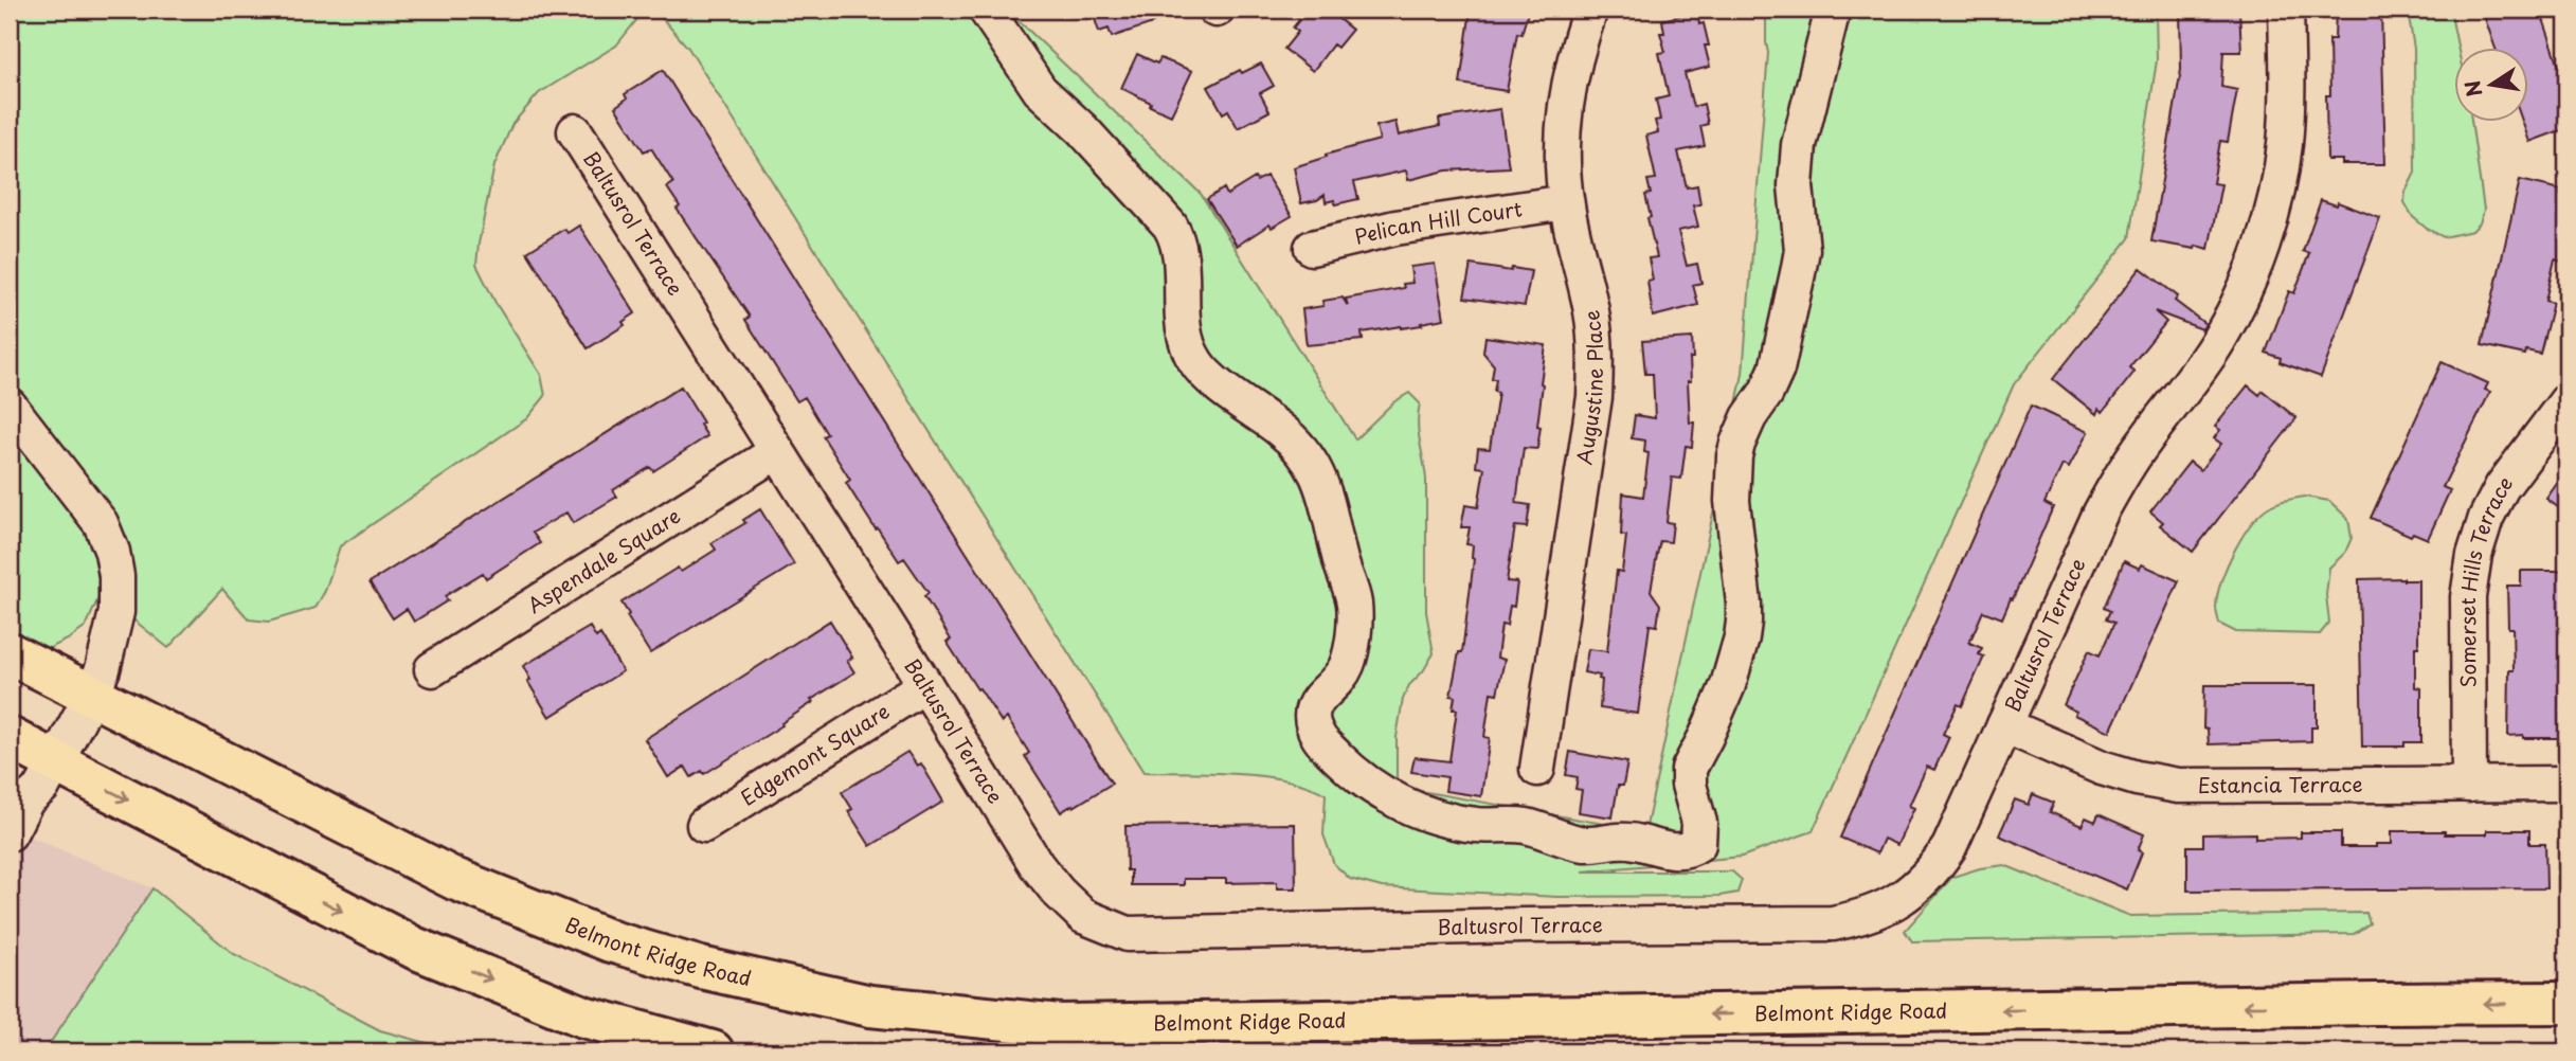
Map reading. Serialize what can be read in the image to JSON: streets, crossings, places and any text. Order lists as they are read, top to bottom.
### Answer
{
  "streets": {
    "main road": ["Belmont Ridge Road"],
    "street": [
      "Pelican Hill Court",
      "Baltusrol Terrace",
      "Augustine Place",
      "Aspendale Square",
      "Somerset Hills Terrace",
      "Edgemont Square",
      "Estancia Terrace"
    ]
  },
  "crossings": [
    ["Pelican Hill Court", "Augustine Place"],
    ["Baltusrol Terrace", "Aspendale Square"],
    ["Baltusrol Terrace", "Edgemont Square"],
    ["Baltusrol Terrace", "Estancia Terrace"],
    ["Somerset Hills Terrace", "Estancia Terrace"]
  ],
  "one_way": ["Belmont Ridge Road"],
  "north": "left"
}
